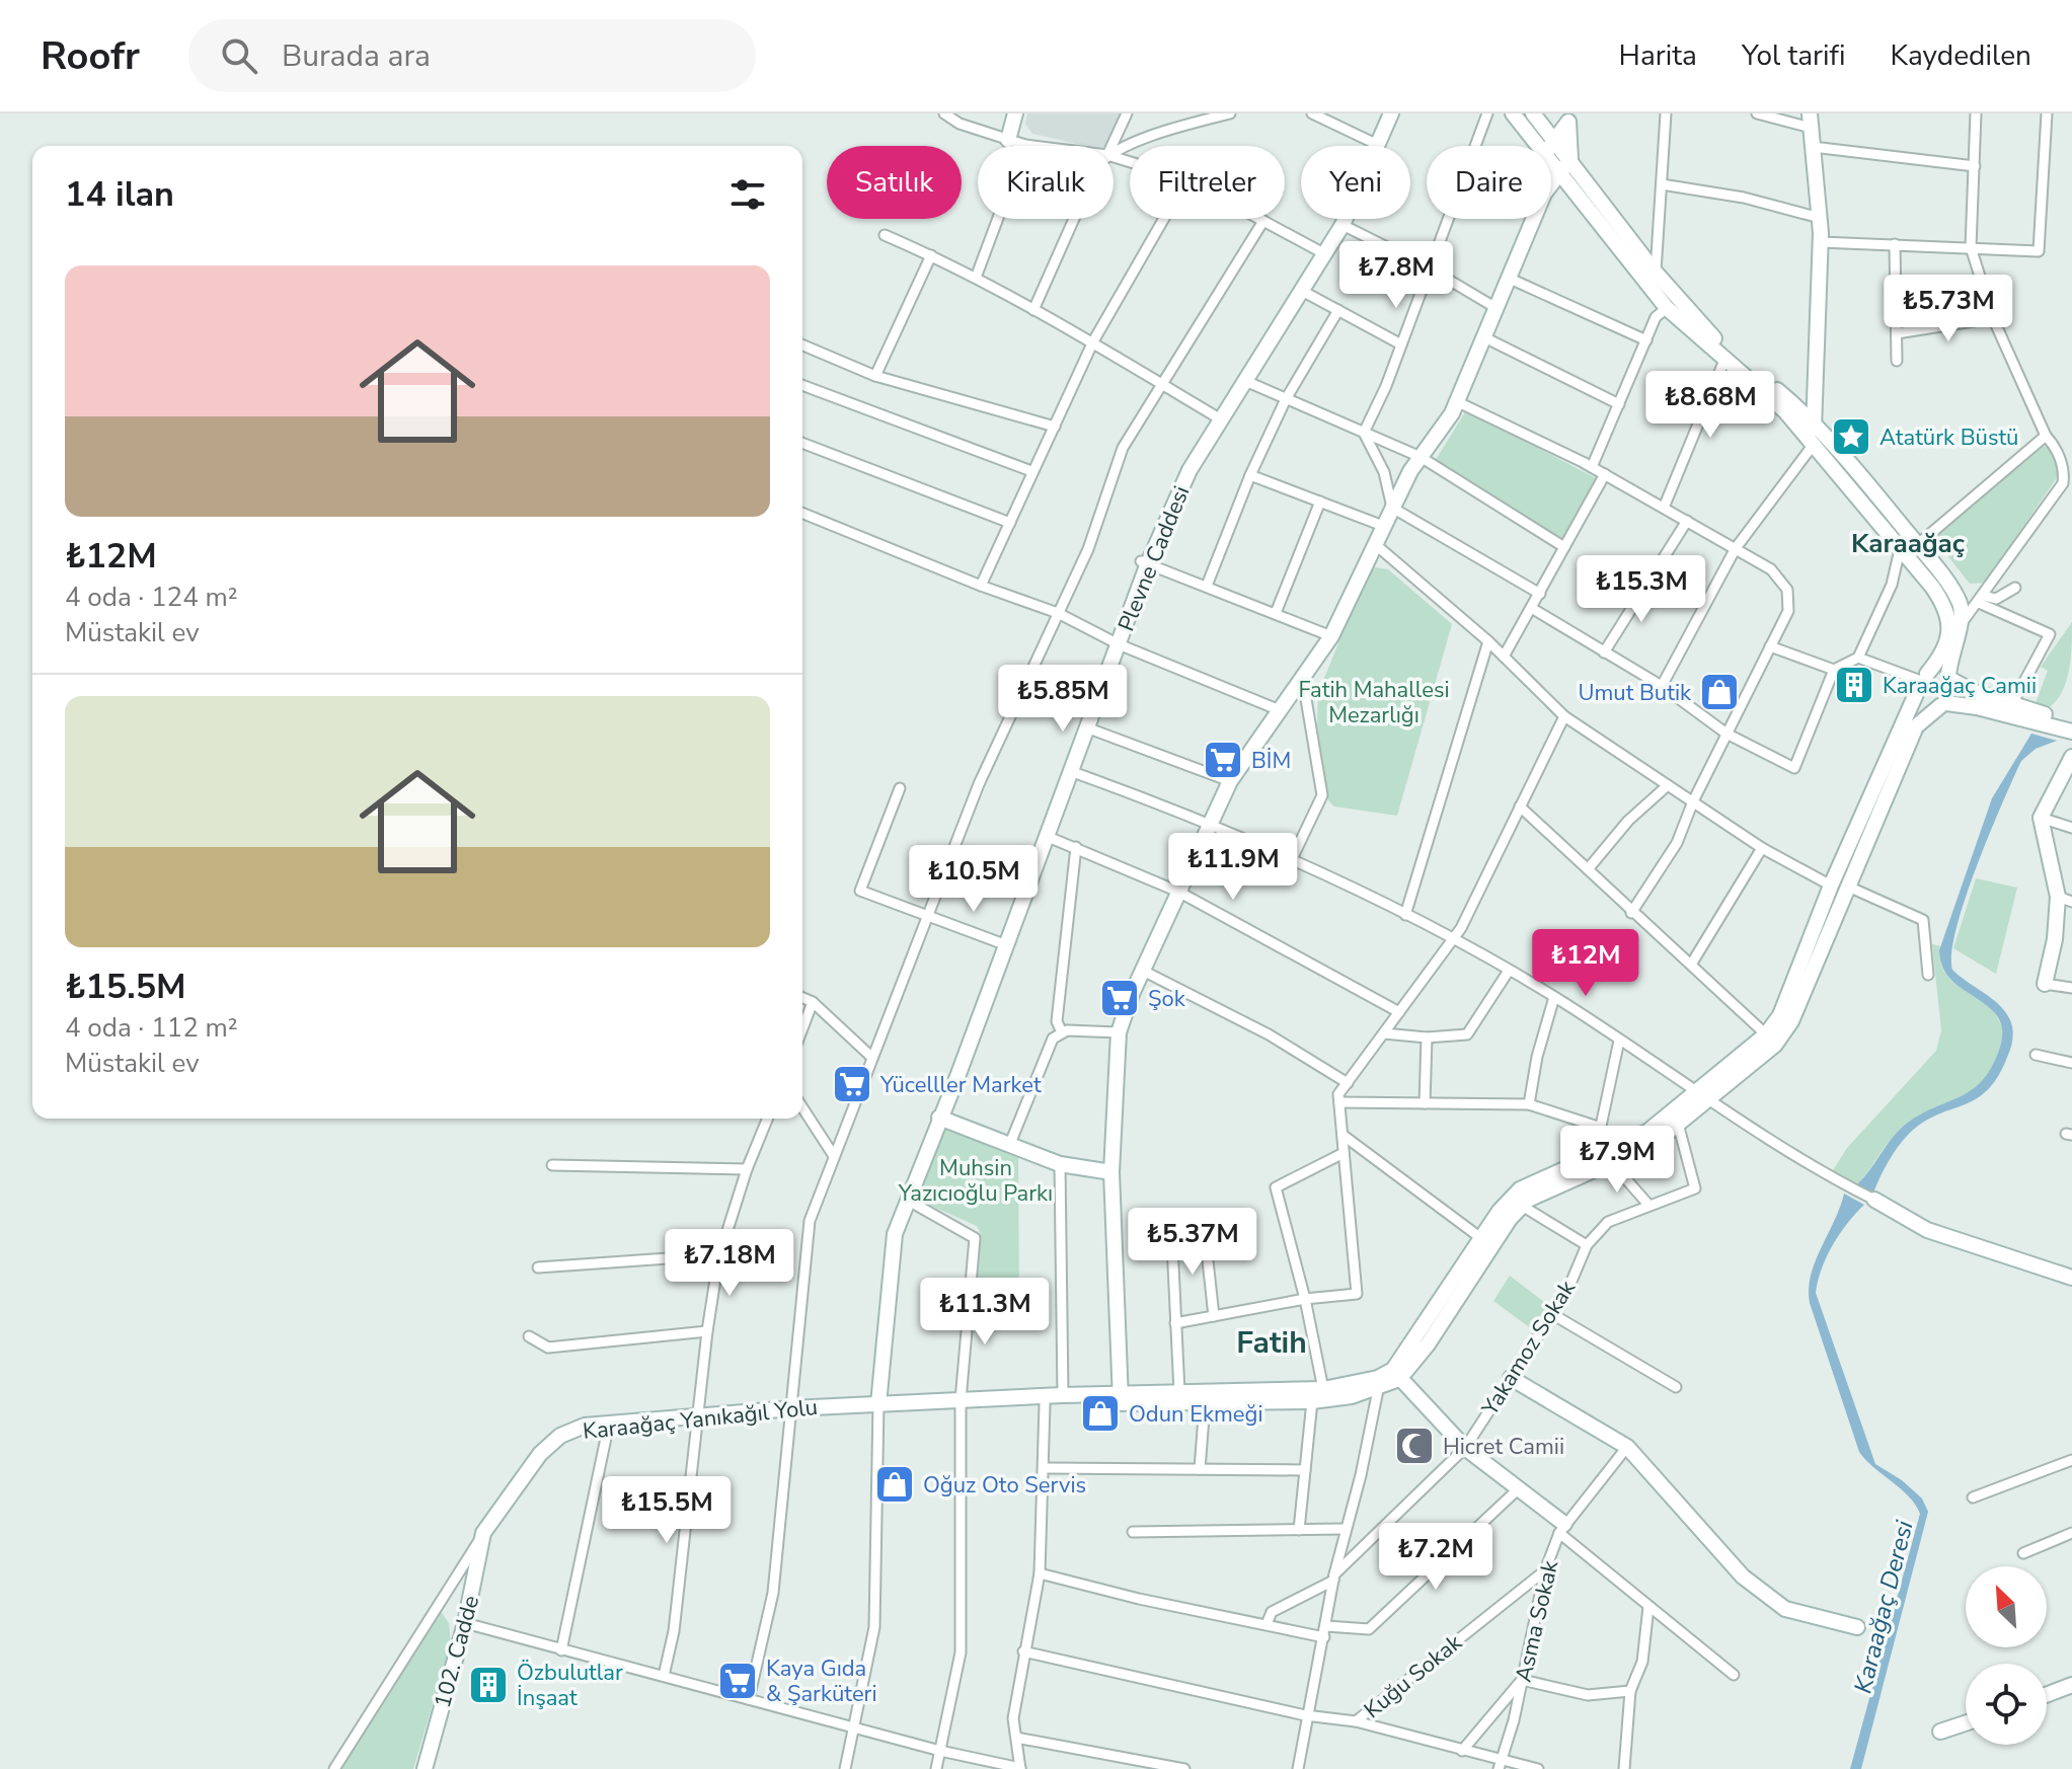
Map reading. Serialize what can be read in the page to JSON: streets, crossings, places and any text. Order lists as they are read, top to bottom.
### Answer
{
  "streets": {
    "main road": ["Plevne Caddesi", "Karaağaç Yanıkağıl Yolu", "102. Cadde"],
    "street": ["Yakamoz Sokak", "Asma Sokak", "Kuğu Sokak"]
  },
  "crossings": [
    ["Plevne Caddesi", "Karaağaç Yanıkağıl Yolu"],
    ["Karaağaç Yanıkağıl Yolu", "102. Cadde"],
    ["Asma Sokak", "Kuğu Sokak"]
  ],
  "districts": ["Karaağaç", "Fatih"],
  "water": ["Karaağaç Deresi"],
  "parks": ["Fatih Mahallesi Mezarlığı", "Muhsin Yazıcıoğlu Parkı"],
  "places": {
    "place": ["Atatürk Büstü"],
    "building": ["Karaağaç Camii", "Özbulutlar İnşaat"],
    "shop": ["Umut Butik", "Odun Ekmeği", "Oğuz Oto Servis"],
    "supermarket": [
      "BİM",
      "Şok",
      "Yücelller Market",
      "Kaya Gıda & Şarküteri"
    ],
    "mosque": ["Hicret Camii"]
  },
  "north": "top left",
  "page": {
    "header": "Roofr",
    "search": "Burada ara",
    "nav": ["Harita", "Yol tarifi", "Kaydedilen"],
    "chip": [
      "Satılık",
      "Kiralık",
      "Filtreler",
      "Yeni",
      "Daire"
    ],
    "heading": "14 ilan",
    "price": [
      "₺7.8M",
      "₺5.73M",
      "₺8.68M",
      "₺15.3M",
      "₺5.85M",
      "₺11.9M",
      "₺10.5M",
      "₺12M",
      "₺7.9M",
      "₺5.37M",
      "₺7.18M",
      "₺11.3M",
      "₺15.5M",
      "₺7.2M"
    ],
    "list": [
      {
        "name": "₺12M",
        "note": "4 oda · 124 m² · Müstakil ev"
      },
      {
        "name": "₺15.5M",
        "note": "4 oda · 112 m² · Müstakil ev"
      }
    ]
  }
}
